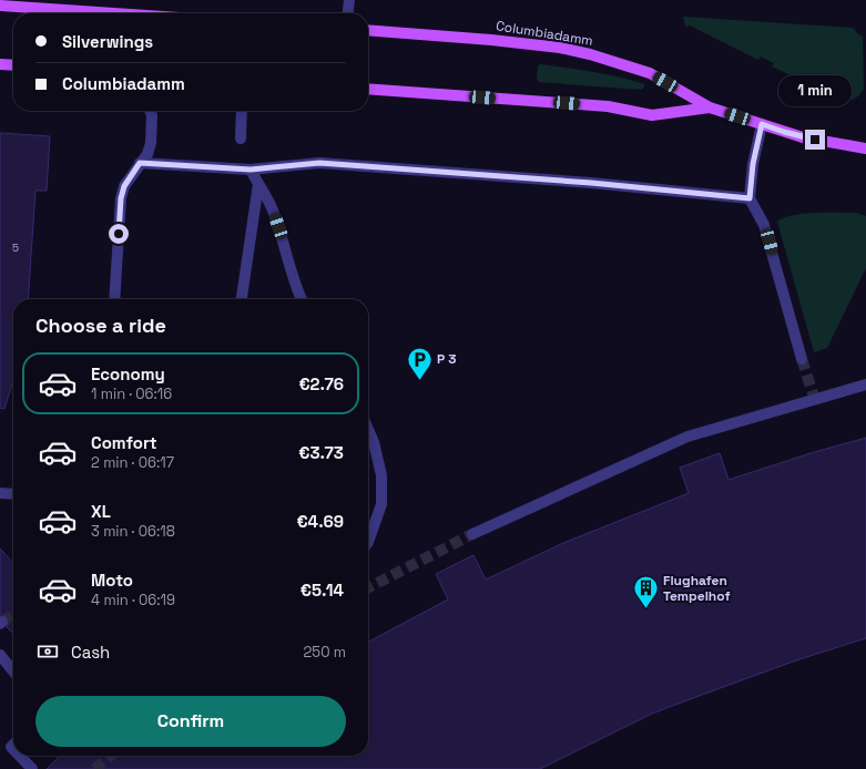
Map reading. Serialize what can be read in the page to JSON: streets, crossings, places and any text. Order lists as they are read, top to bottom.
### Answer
{
  "streets": {
    "main road": ["Columbiadamm"]
  },
  "places": {
    "parking": ["P 3"],
    "building": ["Flughafen Tempelhof"]
  },
  "house_numbers": ["5"],
  "page": {
    "banner": ["Silverwings", "Columbiadamm"],
    "bubble": "1 min",
    "heading": "Choose a ride",
    "list": [
      {
        "name": "Economy",
        "note": "1 min · 06:16",
        "value": "€2.76"
      },
      {
        "name": "Comfort",
        "note": "2 min · 06:17",
        "value": "€3.73"
      },
      {
        "name": "XL",
        "note": "3 min · 06:18",
        "value": "€4.69"
      },
      {
        "name": "Moto",
        "note": "4 min · 06:19",
        "value": "€5.14"
      }
    ],
    "pay": ["Cash", "250 m"],
    "buttons": "Confirm"
  }
}
